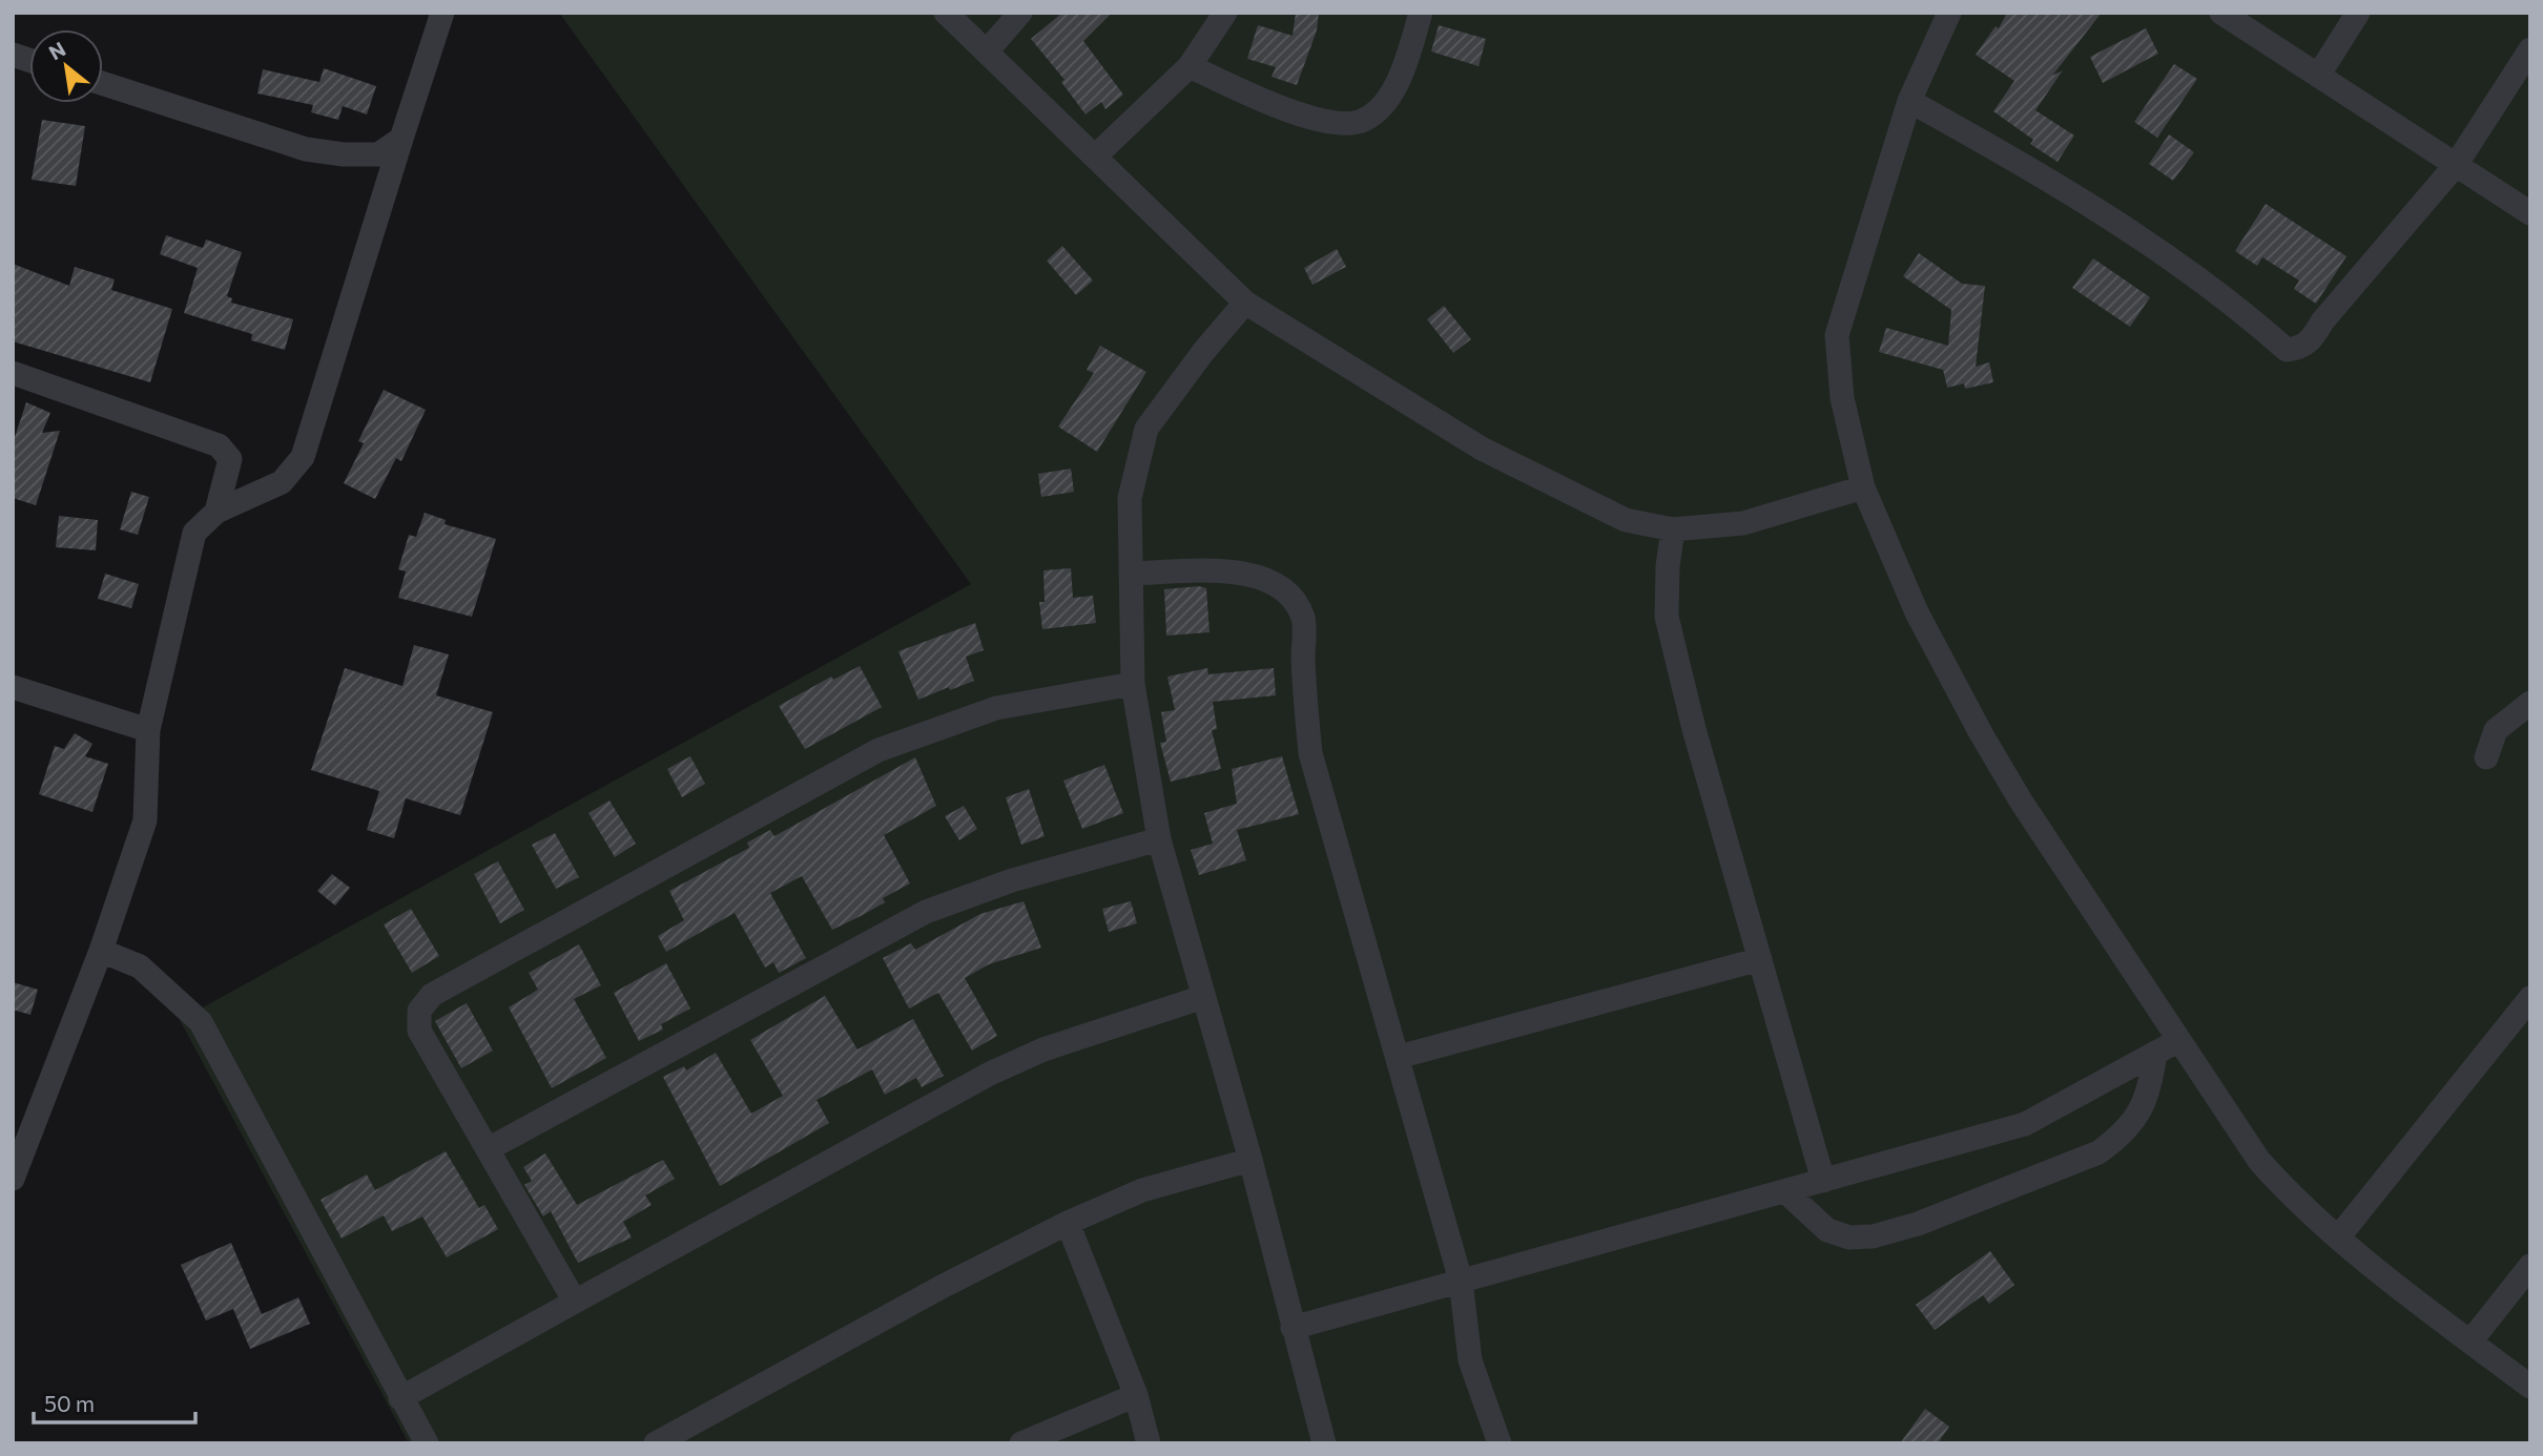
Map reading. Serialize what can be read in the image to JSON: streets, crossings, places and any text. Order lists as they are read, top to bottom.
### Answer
{
  "scale_bar": "50 m",
  "north": "top left"
}
